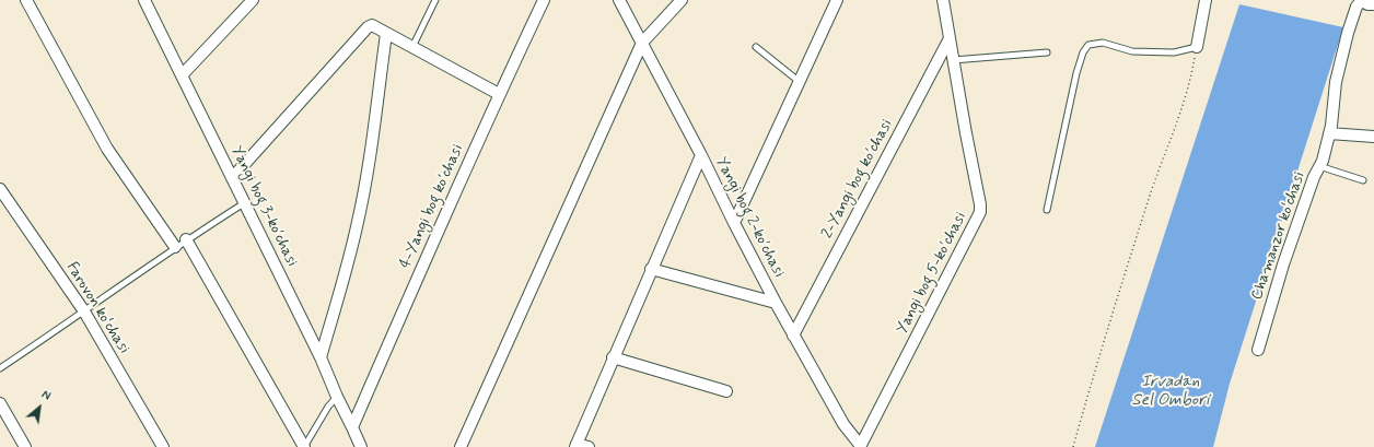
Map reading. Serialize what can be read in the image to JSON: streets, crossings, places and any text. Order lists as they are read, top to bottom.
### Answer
{
  "streets": {
    "street": [
      "2-Yangi bog koʼchasi",
      "Yangi bog 3-koʼchasi",
      "4-Yangi bog koʼchasi",
      "Yangi bog 2-koʼchasi",
      "Chamanzor koʻchasi",
      "Yangi bog 5-koʼchasi",
      "Farovon koʻchasi"
    ]
  },
  "crossings": [
    ["2-Yangi bog koʼchasi", "Yangi bog 2-koʼchasi"],
    ["2-Yangi bog koʼchasi", "Yangi bog 5-koʼchasi"],
    ["Yangi bog 3-koʼchasi", "4-Yangi bog koʼchasi"],
    ["Yangi bog 2-koʼchasi", "Yangi bog 5-koʼchasi"]
  ],
  "water": ["Irvadan Sel Ombori"],
  "north": "top right"
}
